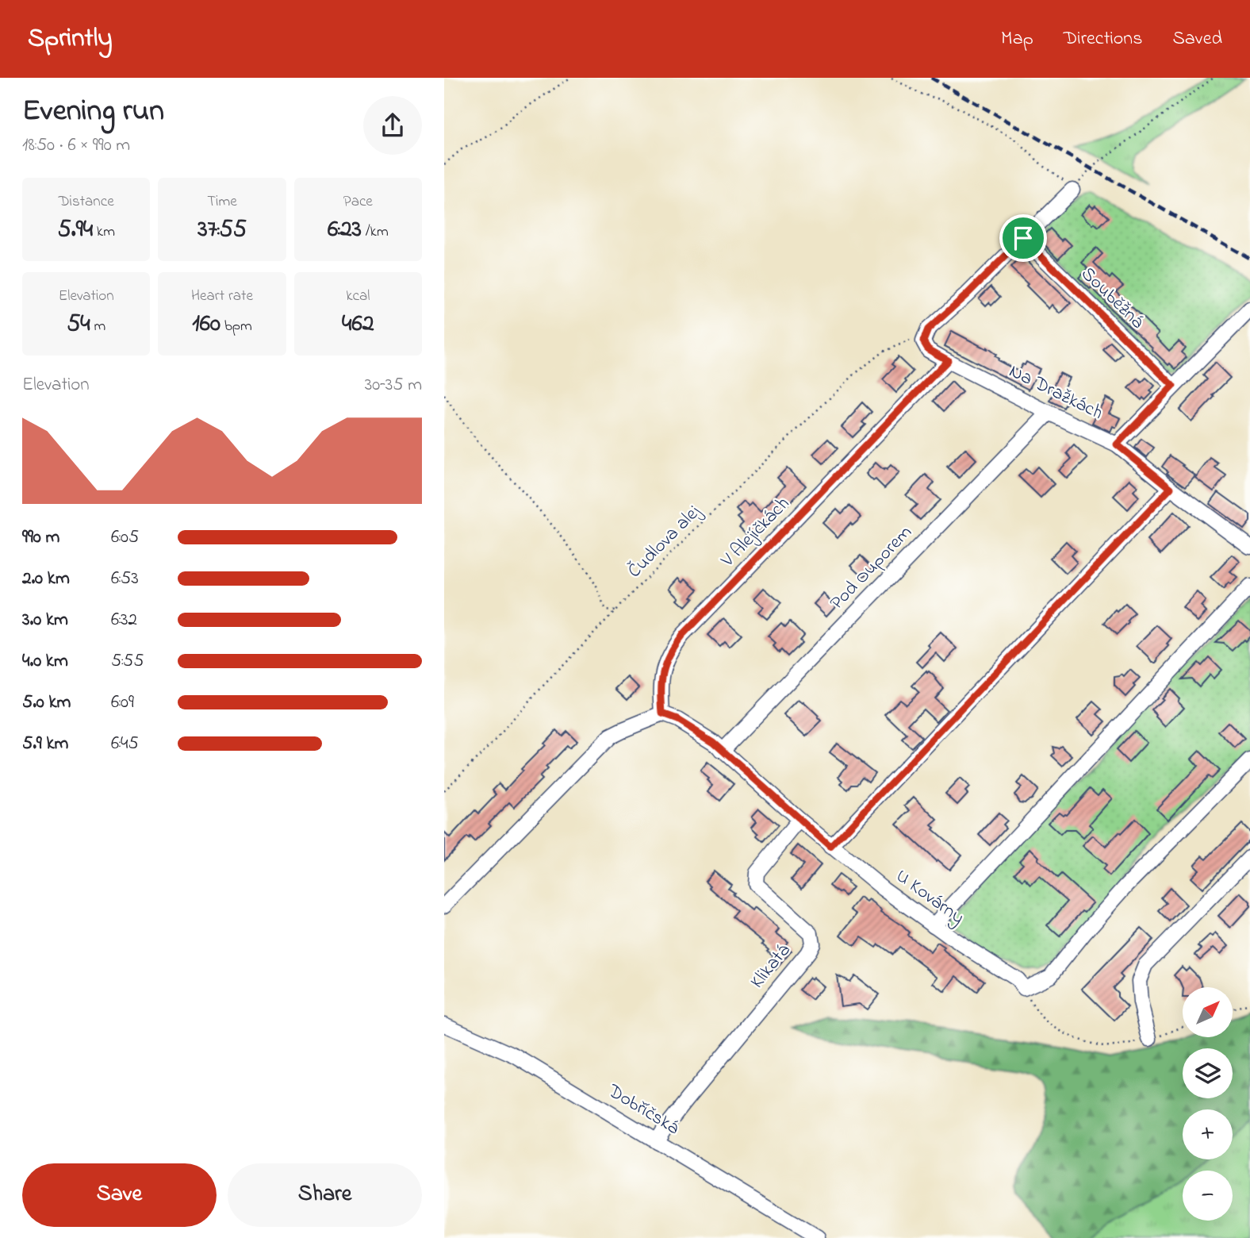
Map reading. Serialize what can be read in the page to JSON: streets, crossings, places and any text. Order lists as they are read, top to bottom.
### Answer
{
  "streets": {
    "street": [
      "Souběžná",
      "Na Dražkách",
      "V Alejíčkách",
      "Pod Ouporem",
      "U Kovárny",
      "Klikatá",
      "Dobříčská"
    ],
    "path": ["Čudlova alej"]
  },
  "crossings": [
    ["Na Dražkách", "V Alejíčkách"],
    ["Na Dražkách", "Pod Ouporem"],
    ["V Alejíčkách", "U Kovárny"],
    ["Pod Ouporem", "U Kovárny"],
    ["U Kovárny", "Klikatá"],
    ["Klikatá", "Dobříčská"]
  ],
  "north": "top right",
  "page": {
    "header": "Sprintly",
    "nav": ["Map", "Directions", "Saved"],
    "heading": ["Evening run", "18:50 · 6 × 990 m"],
    "stats": [
      ["Distance", "5.94 km"],
      ["Time", "37:55"],
      ["Pace", "6:23 /km"],
      ["Elevation", "54 m"],
      ["Heart rate", "160 bpm"],
      ["kcal", "462"]
    ],
    "chart": ["Elevation", "30–35 m"],
    "list": [
      {
        "name": "990 m",
        "note": "6:05"
      },
      {
        "name": "2.0 km",
        "note": "6:53"
      },
      {
        "name": "3.0 km",
        "note": "6:32"
      },
      {
        "name": "4.0 km",
        "note": "5:55"
      },
      {
        "name": "5.0 km",
        "note": "6:09"
      },
      {
        "name": "5.9 km",
        "note": "6:45"
      }
    ],
    "map_buttons": ["+", "−"],
    "buttons": ["Save", "Share"]
  }
}
